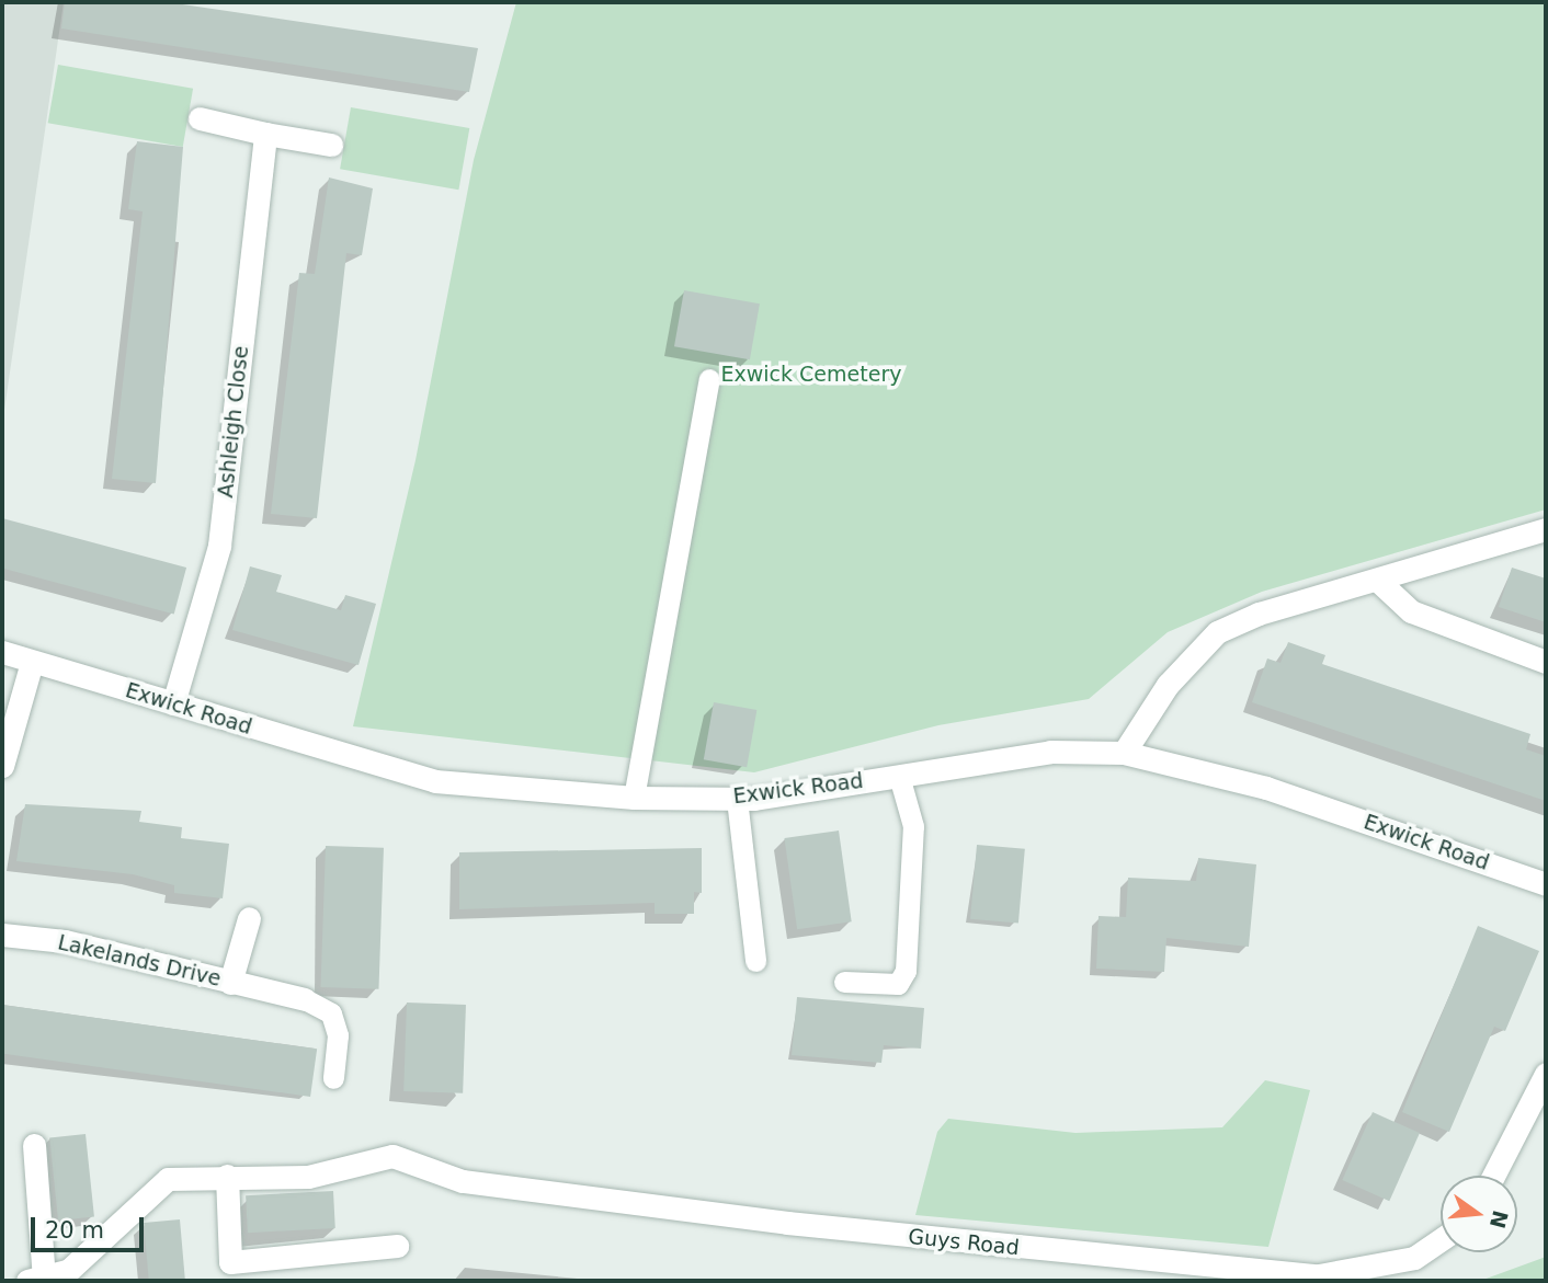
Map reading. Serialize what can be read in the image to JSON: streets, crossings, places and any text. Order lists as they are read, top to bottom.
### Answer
{
  "streets": {
    "street": [
      "Ashleigh Close",
      "Exwick Road",
      "Lakelands Drive",
      "Guys Road"
    ]
  },
  "crossings": [
    ["Ashleigh Close", "Exwick Road"]
  ],
  "parks": ["Exwick Cemetery"],
  "scale_bar": "20 m",
  "north": "right"
}
